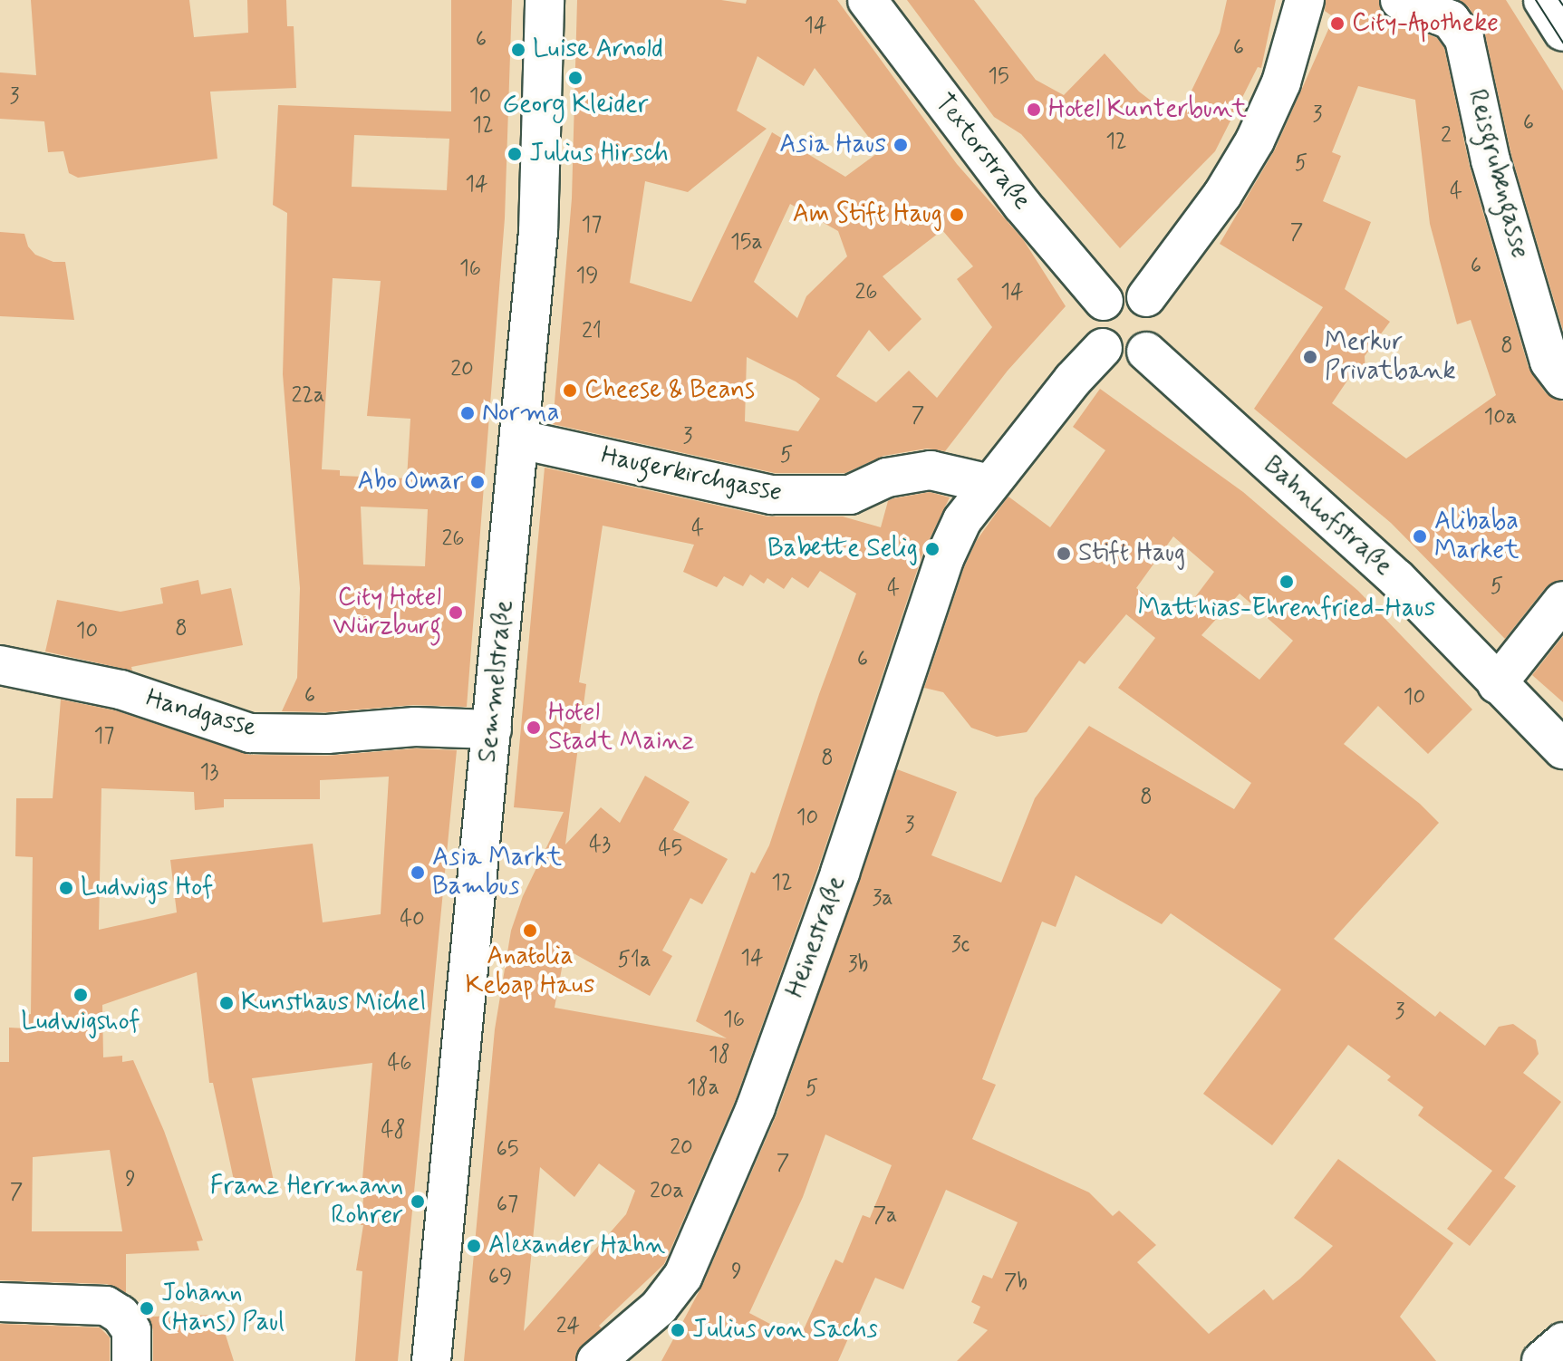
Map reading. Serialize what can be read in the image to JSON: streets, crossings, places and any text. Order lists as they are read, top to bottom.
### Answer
{
  "streets": {
    "street": [
      "Textorstraße",
      "Reisgrubengasse",
      "Haugerkirchgasse",
      "Bahnhofstraße",
      "Semmelstraße",
      "Handgasse",
      "Heinestraße"
    ]
  },
  "crossings": [
    ["Textorstraße", "Bahnhofstraße"],
    ["Textorstraße", "Heinestraße"],
    ["Haugerkirchgasse", "Semmelstraße"],
    ["Haugerkirchgasse", "Heinestraße"],
    ["Bahnhofstraße", "Heinestraße"],
    ["Semmelstraße", "Handgasse"]
  ],
  "places": [
    "City-Apotheke",
    "Luise Arnold",
    "Georg Kleider",
    "Hotel Kunterbunt",
    "Asia Haus",
    "Julius Hirsch",
    "Am Stift Haug",
    "Merkur Privatbank",
    "Cheese & Beans",
    "Norma",
    "Abo Omar",
    "Alibaba Market",
    "Babette Selig",
    "Stift Haug",
    "Matthias-Ehrenfried-Haus",
    "City Hotel Würzburg",
    "Hotel Stadt Mainz",
    "Asia Markt Bambus",
    "Ludwigs Hof",
    "Anatolia Kebap Haus",
    "Ludwigshof",
    "Kunsthaus Michel",
    "Franz Herrmann Rohrer",
    "Alexander Hahn",
    "Johann (Hans) Paul",
    "Julius von Sachs"
  ],
  "house_numbers": [
    "14",
    "6",
    "6",
    "15",
    "3",
    "10",
    "3",
    "6",
    "12",
    "2",
    "12",
    "5",
    "14",
    "4",
    "17",
    "7",
    "15a",
    "6",
    "16",
    "19",
    "26",
    "14",
    "21",
    "8",
    "20",
    "22a",
    "7",
    "10a",
    "3",
    "5",
    "4",
    "26",
    "5",
    "4",
    "8",
    "10",
    "6",
    "6",
    "10",
    "17",
    "8",
    "13",
    "8",
    "10",
    "3",
    "43",
    "45",
    "12",
    "3a",
    "40",
    "3c",
    "14",
    "51a",
    "3b",
    "3",
    "16",
    "18",
    "46",
    "18a",
    "5",
    "48",
    "20",
    "65",
    "7",
    "9",
    "20a",
    "7",
    "67",
    "7a",
    "9",
    "69",
    "7b",
    "24"
  ]
}
